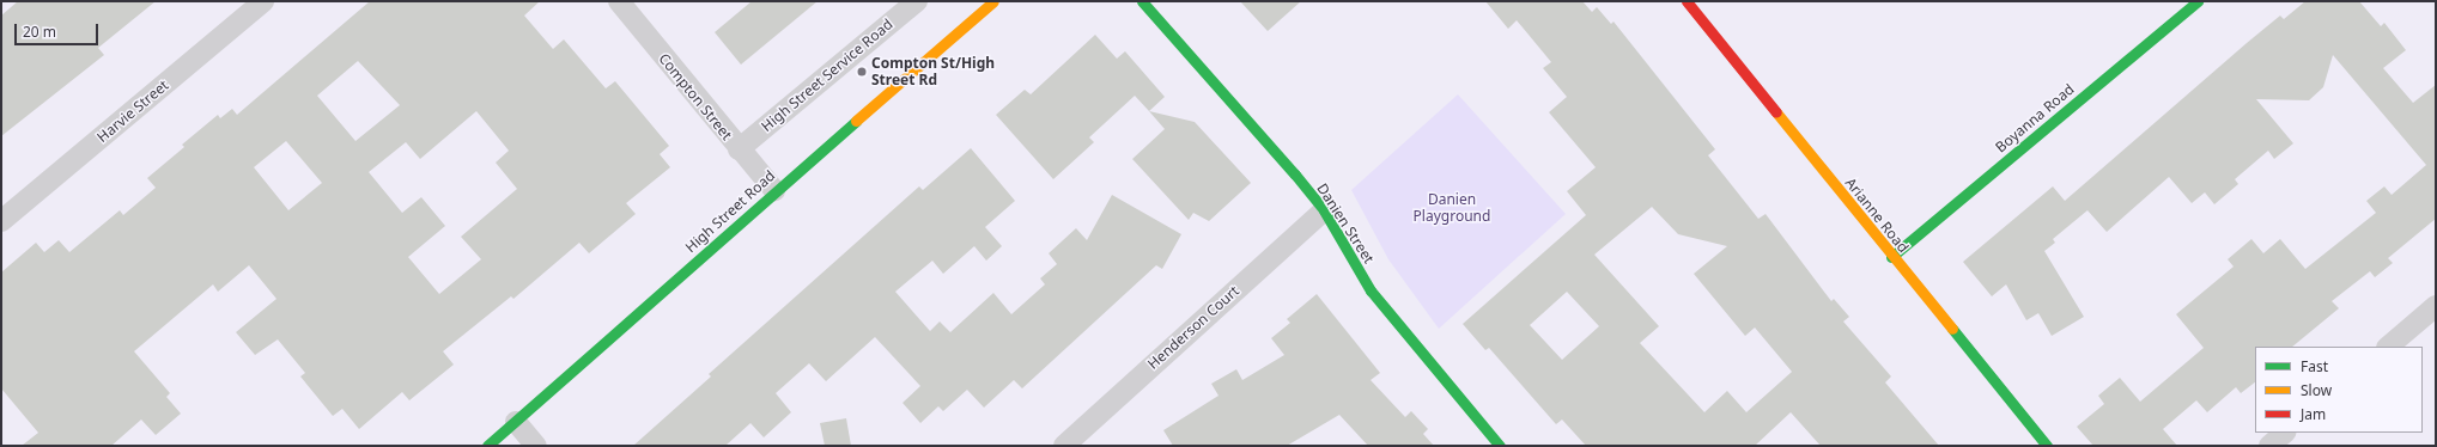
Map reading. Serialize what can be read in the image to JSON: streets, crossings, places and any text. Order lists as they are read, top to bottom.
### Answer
{
  "streets": {
    "street": [
      "High Street Service Road",
      "Compton Street",
      "Harvie Street",
      "Boyanna Road",
      "High Street Road",
      "Arianne Road",
      "Danien Street",
      "Henderson Court"
    ]
  },
  "crossings": [
    ["High Street Service Road", "Compton Street"],
    ["Compton Street", "High Street Road"],
    ["Boyanna Road", "Arianne Road"],
    ["Danien Street", "Henderson Court"]
  ],
  "parks": ["Danien Playground"],
  "places": ["Compton St/High Street Rd"],
  "legend": ["Fast", "Slow", "Jam"],
  "scale_bar": "20 m"
}
